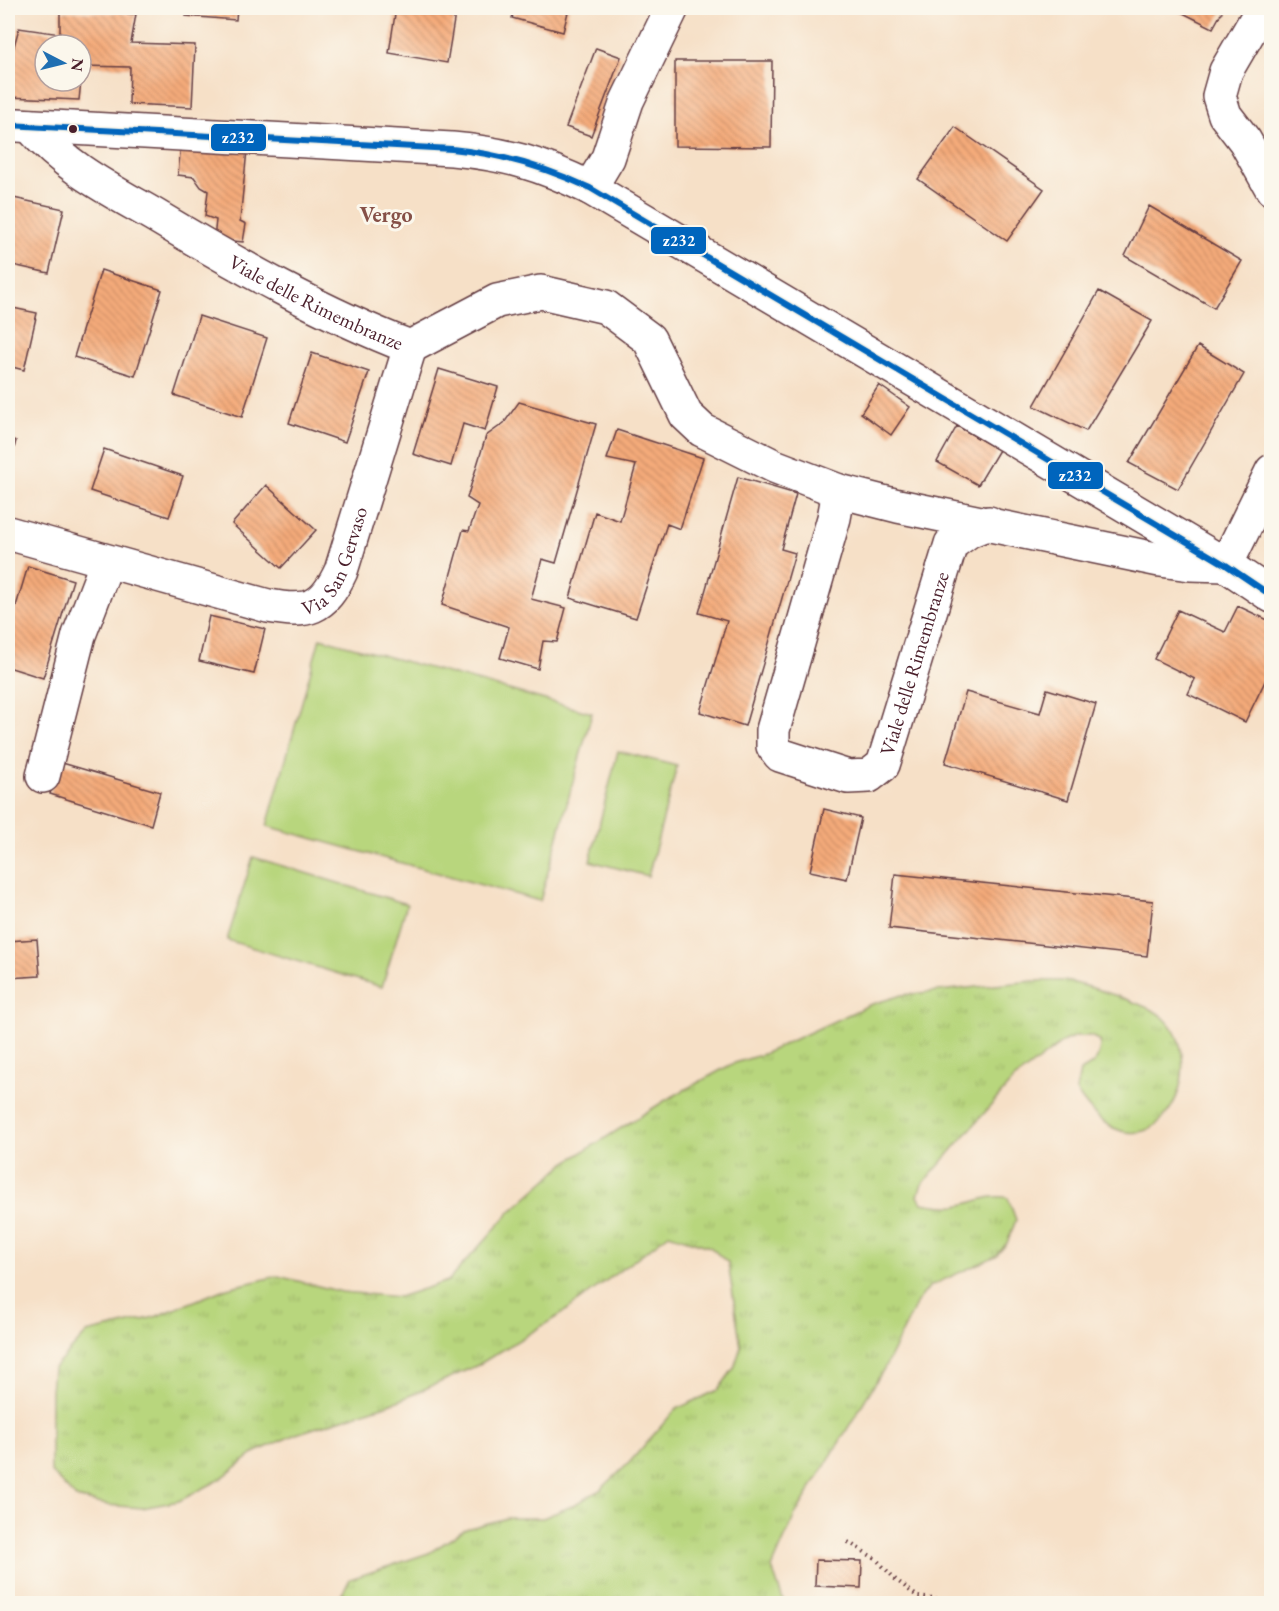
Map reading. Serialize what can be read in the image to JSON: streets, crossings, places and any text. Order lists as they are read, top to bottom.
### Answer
{
  "streets": {
    "street": ["Viale delle Rimembranze", "Via San Gervaso"]
  },
  "crossings": [
    ["Viale delle Rimembranze", "Via San Gervaso"]
  ],
  "districts": ["Vergo"],
  "lines": ["transit line z232"],
  "north": "right"
}
